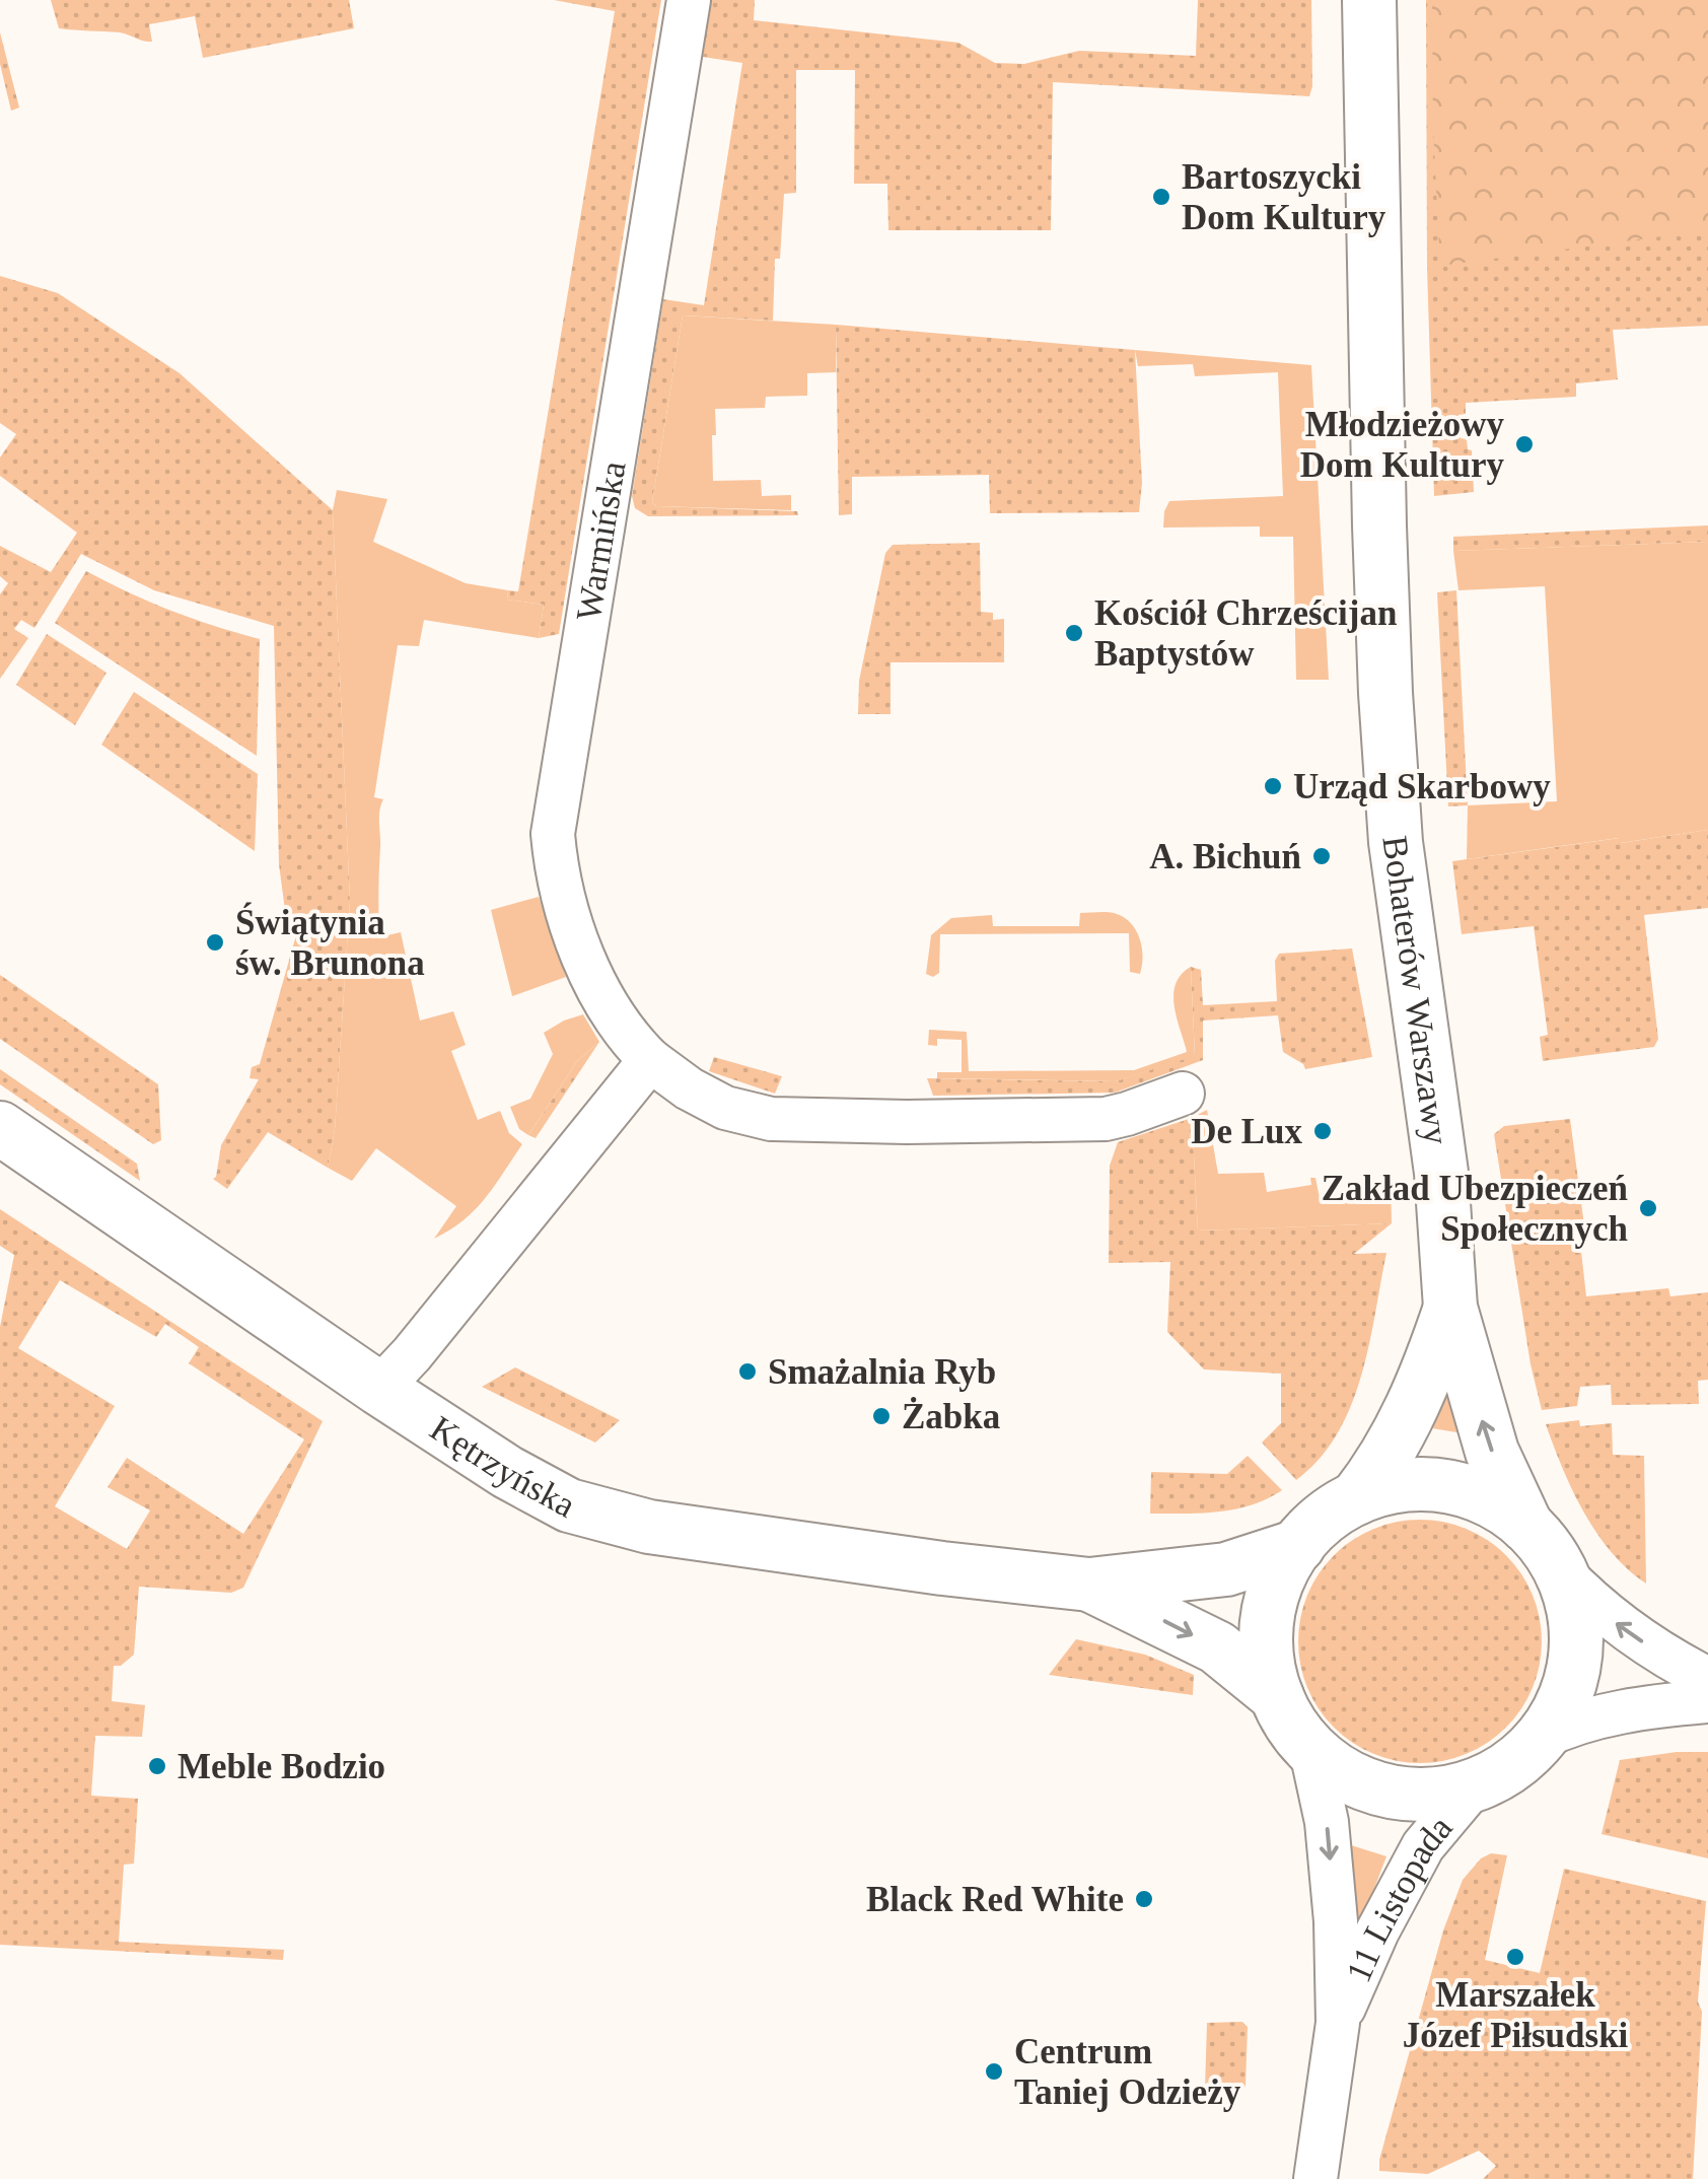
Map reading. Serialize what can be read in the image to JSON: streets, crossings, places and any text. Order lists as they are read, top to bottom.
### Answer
{
  "streets": {
    "street": [
      "Warmińska",
      "Bohaterów Warszawy",
      "Kętrzyńska",
      "11 Listopada"
    ]
  },
  "crossings": [
    ["Bohaterów Warszawy", "Kętrzyńska"],
    ["Bohaterów Warszawy", "11 Listopada"],
    ["Kętrzyńska", "11 Listopada"]
  ],
  "one_way": ["11 Listopada"],
  "places": [
    "Bartoszycki Dom Kultury",
    "Młodzieżowy Dom Kultury",
    "Kościół Chrześcijan Baptystów",
    "Urząd Skarbowy",
    "A. Bichuń",
    "Świątynia św. Brunona",
    "De Lux",
    "Zakład Ubezpieczeń Społecznych",
    "Smażalnia Ryb",
    "Żabka",
    "Meble Bodzio",
    "Black Red White",
    "Marszałek Józef Piłsudski",
    "Centrum Taniej Odzieży"
  ]
}
